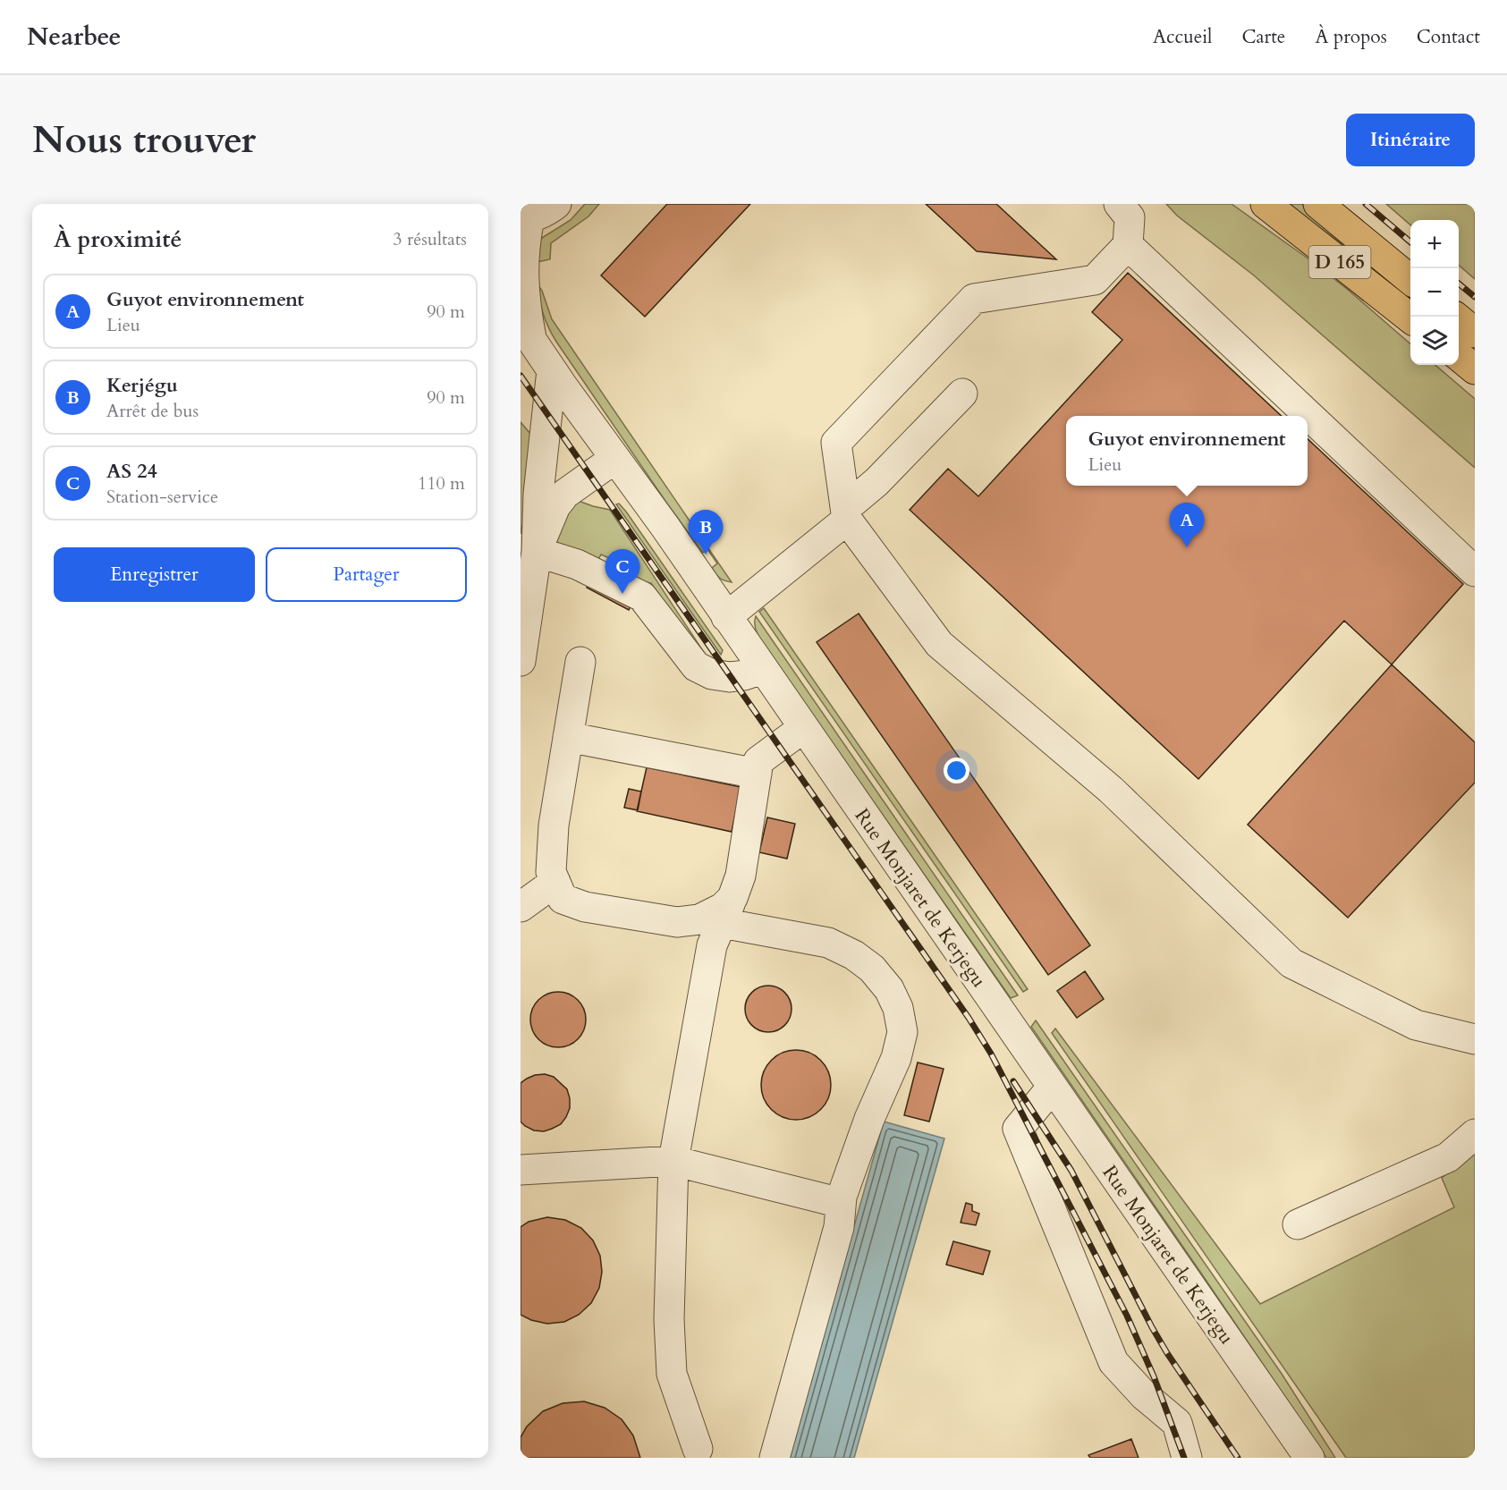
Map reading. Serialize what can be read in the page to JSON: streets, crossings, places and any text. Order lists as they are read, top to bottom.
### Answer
{
  "streets": {
    "highway": ["D 165"],
    "street": ["Rue Monjaret de Kerjegu"]
  },
  "page": {
    "header": "Nearbee",
    "nav": [
      "Accueil",
      "Carte",
      "À propos",
      "Contact"
    ],
    "buttons": [
      "Itinéraire",
      ["Enregistrer", "Partager"]
    ],
    "title": "Nous trouver",
    "heading": ["À proximité", "3 résultats"],
    "map_buttons": ["+", "−"],
    "list": [
      {
        "mark": "A",
        "name": "Guyot environnement",
        "note": "Lieu",
        "value": "90 m"
      },
      {
        "mark": "B",
        "name": "Kerjégu",
        "note": "Arrêt de bus",
        "value": "90 m"
      },
      {
        "mark": "C",
        "name": "AS 24",
        "note": "Station-service",
        "value": "110 m"
      }
    ],
    "popup": ["Guyot environnement", "Lieu"],
    "pins": ["A", "B", "C"]
  }
}
